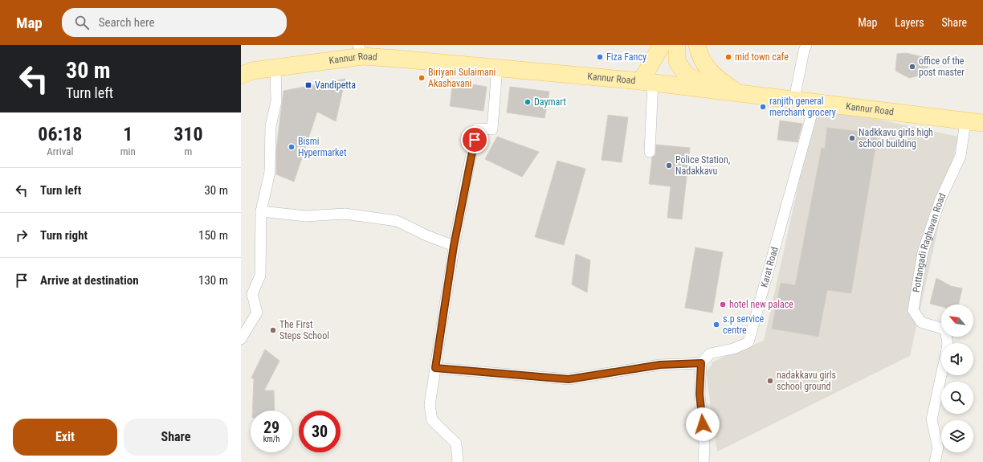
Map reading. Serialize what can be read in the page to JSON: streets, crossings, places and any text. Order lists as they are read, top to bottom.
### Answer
{
  "streets": {
    "main road": ["Kannur Road"],
    "street": ["Pottangadi Raghavan Road", "Karat Road"]
  },
  "crossings": [
    ["Kannur Road", "Pottangadi Raghavan Road"],
    ["Kannur Road", "Karat Road"]
  ],
  "places": {
    "other": [
      "Fiza Fancy",
      "mid town cafe",
      "office of the post master",
      "Biriyani Sulaimani Akashavani",
      "Daymart",
      "ranjith general merchant grocery",
      "Nadkkavu girls high school building",
      "Bismi Hypermarket",
      "Police Station, Nadakkavu",
      "hotel new palace",
      "s.p service centre",
      "The First Steps School",
      "nadakkavu girls school ground"
    ],
    "transit": ["Vandipetta"]
  },
  "north": "top left",
  "page": {
    "header": "Map",
    "search": "Search here",
    "nav": ["Map", "Layers", "Share"],
    "turn": ["30 m", "Turn left"],
    "eta": [
      "06:18",
      "Arrival",
      "1",
      "min",
      "310",
      "m"
    ],
    "list": [
      {
        "name": "Turn left",
        "value": "30 m"
      },
      {
        "name": "Turn right",
        "value": "150 m"
      },
      {
        "name": "Arrive at destination",
        "value": "130 m"
      }
    ],
    "speed": "29 km/h",
    "limit": "30",
    "buttons": ["Exit", "Share"]
  }
}
